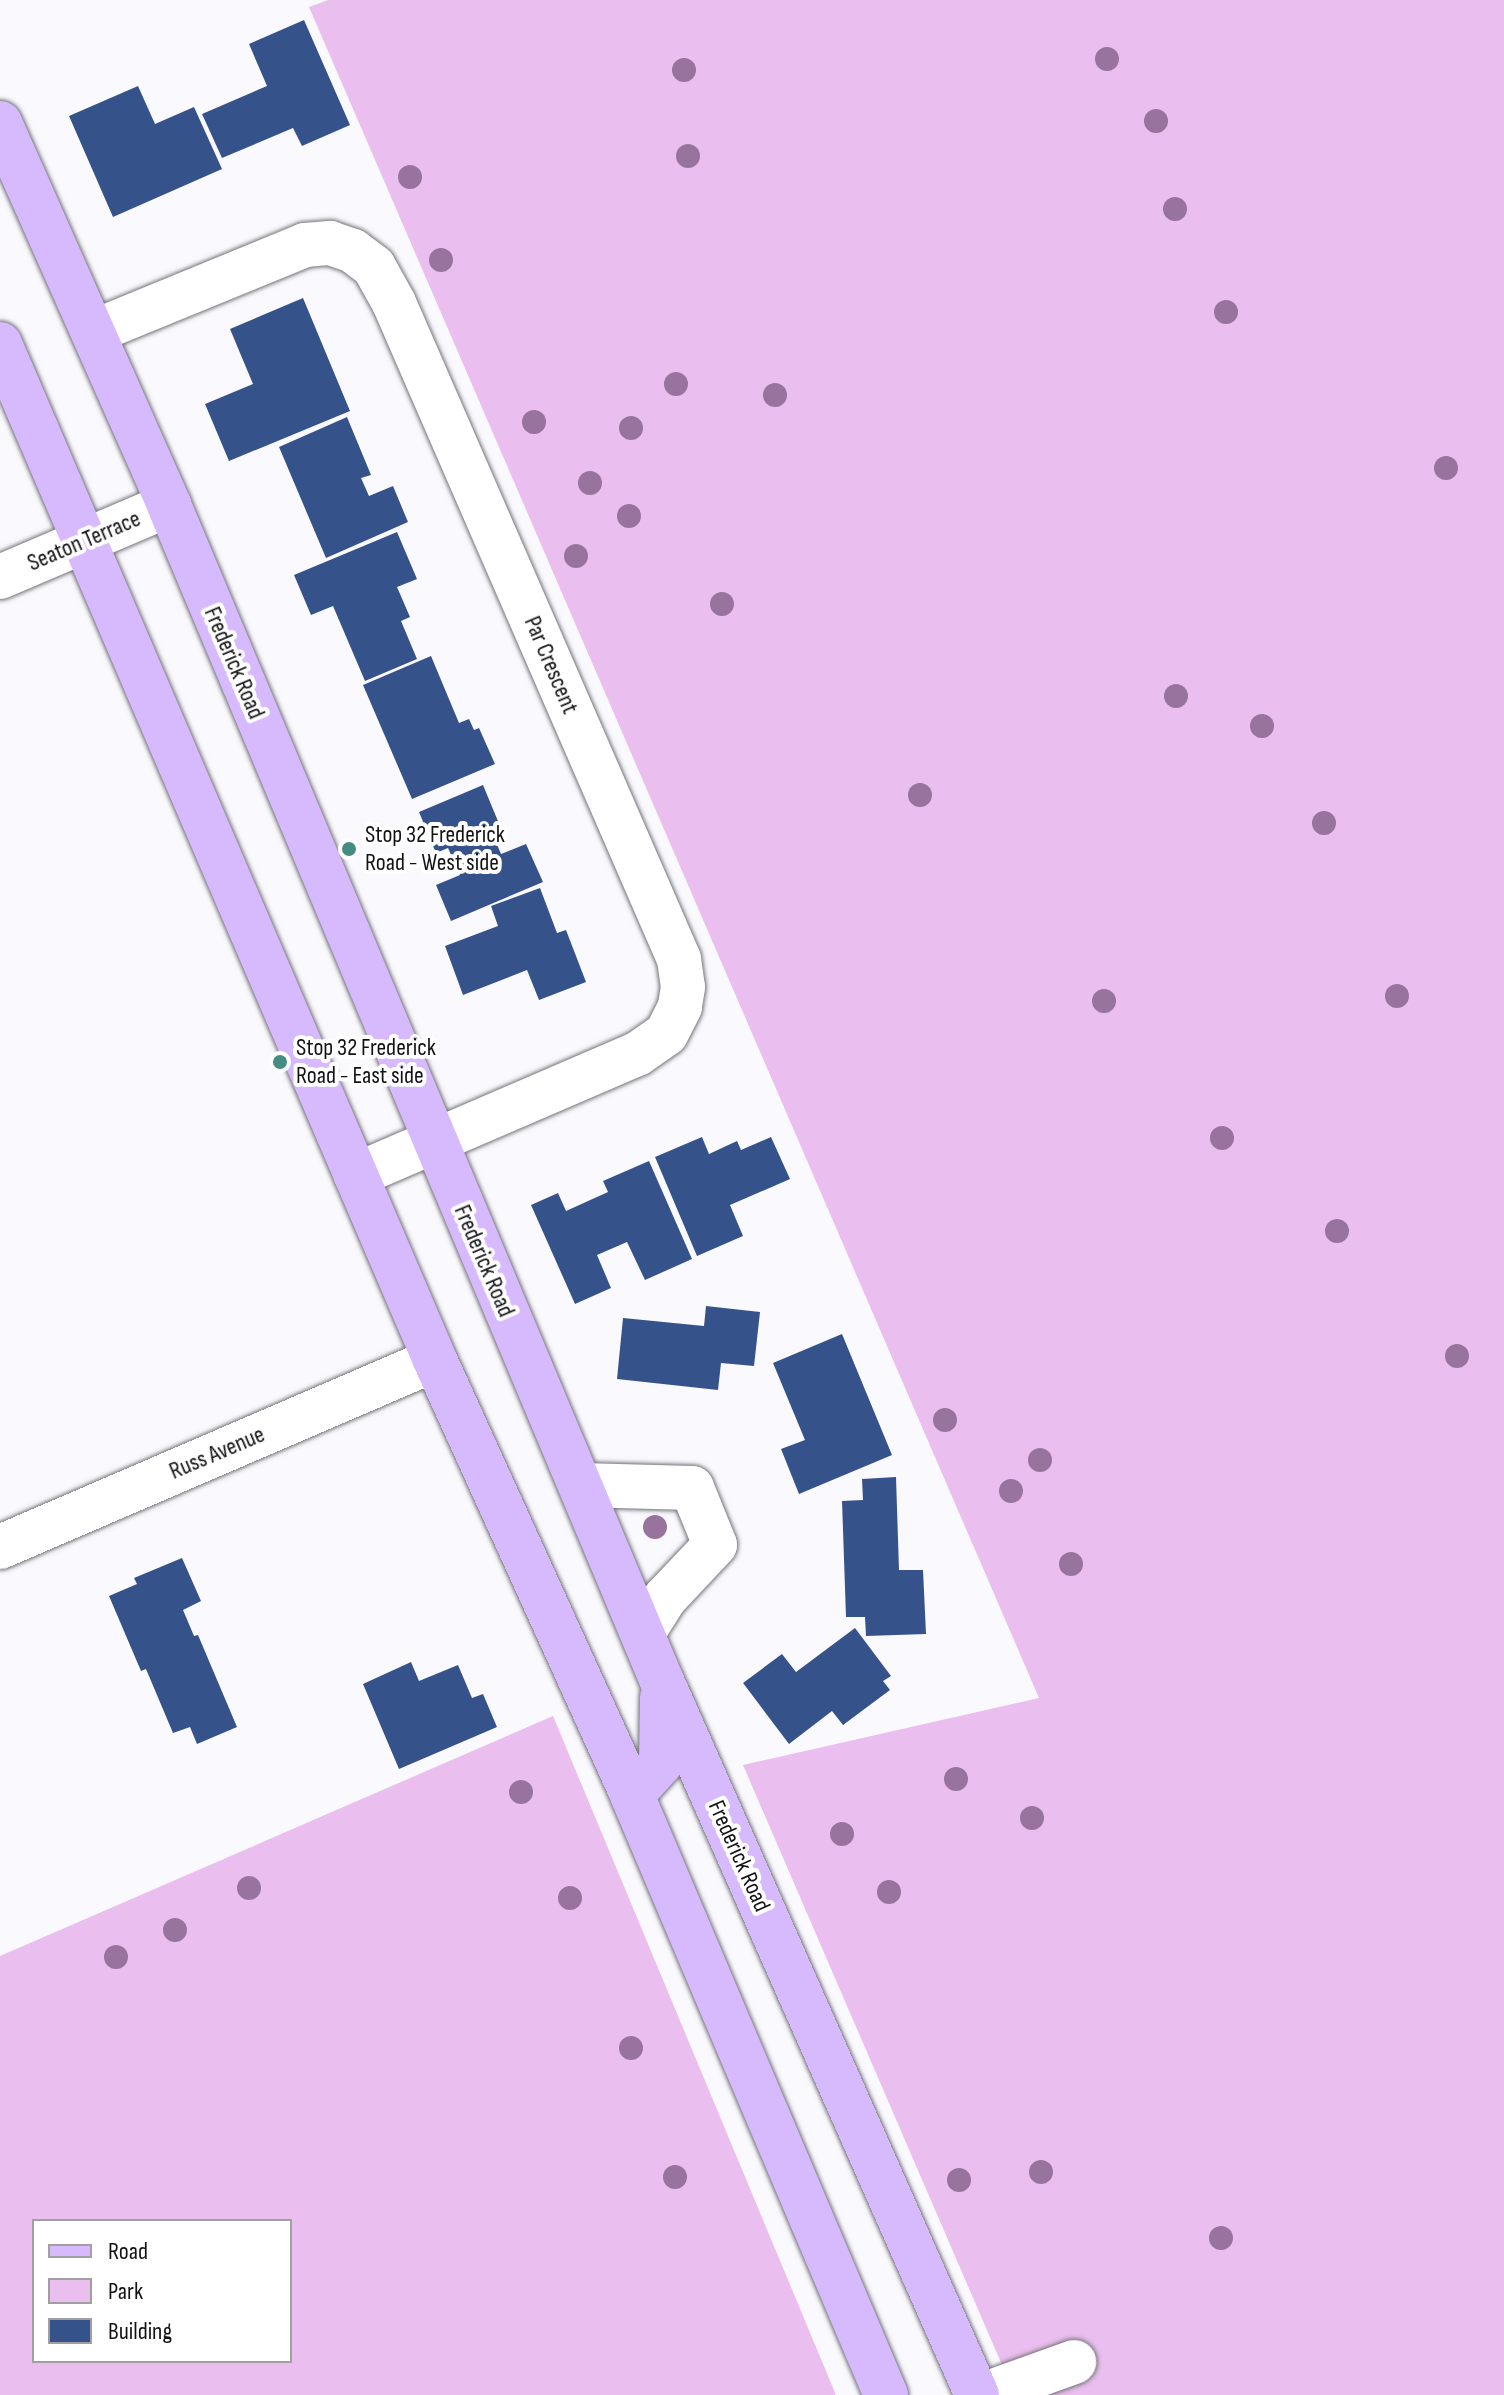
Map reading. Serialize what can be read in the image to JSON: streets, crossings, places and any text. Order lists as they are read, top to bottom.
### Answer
{
  "streets": {
    "main road": ["Frederick Road"],
    "street": ["Seaton Terrace", "Par Crescent", "Russ Avenue"]
  },
  "crossings": [
    ["Seaton Terrace", "Frederick Road"],
    ["Frederick Road", "Par Crescent"]
  ],
  "places": ["Stop 32 Frederick Road - West side", "Stop 32 Frederick Road - East side"],
  "legend": ["Road", "Park", "Building"]
}
